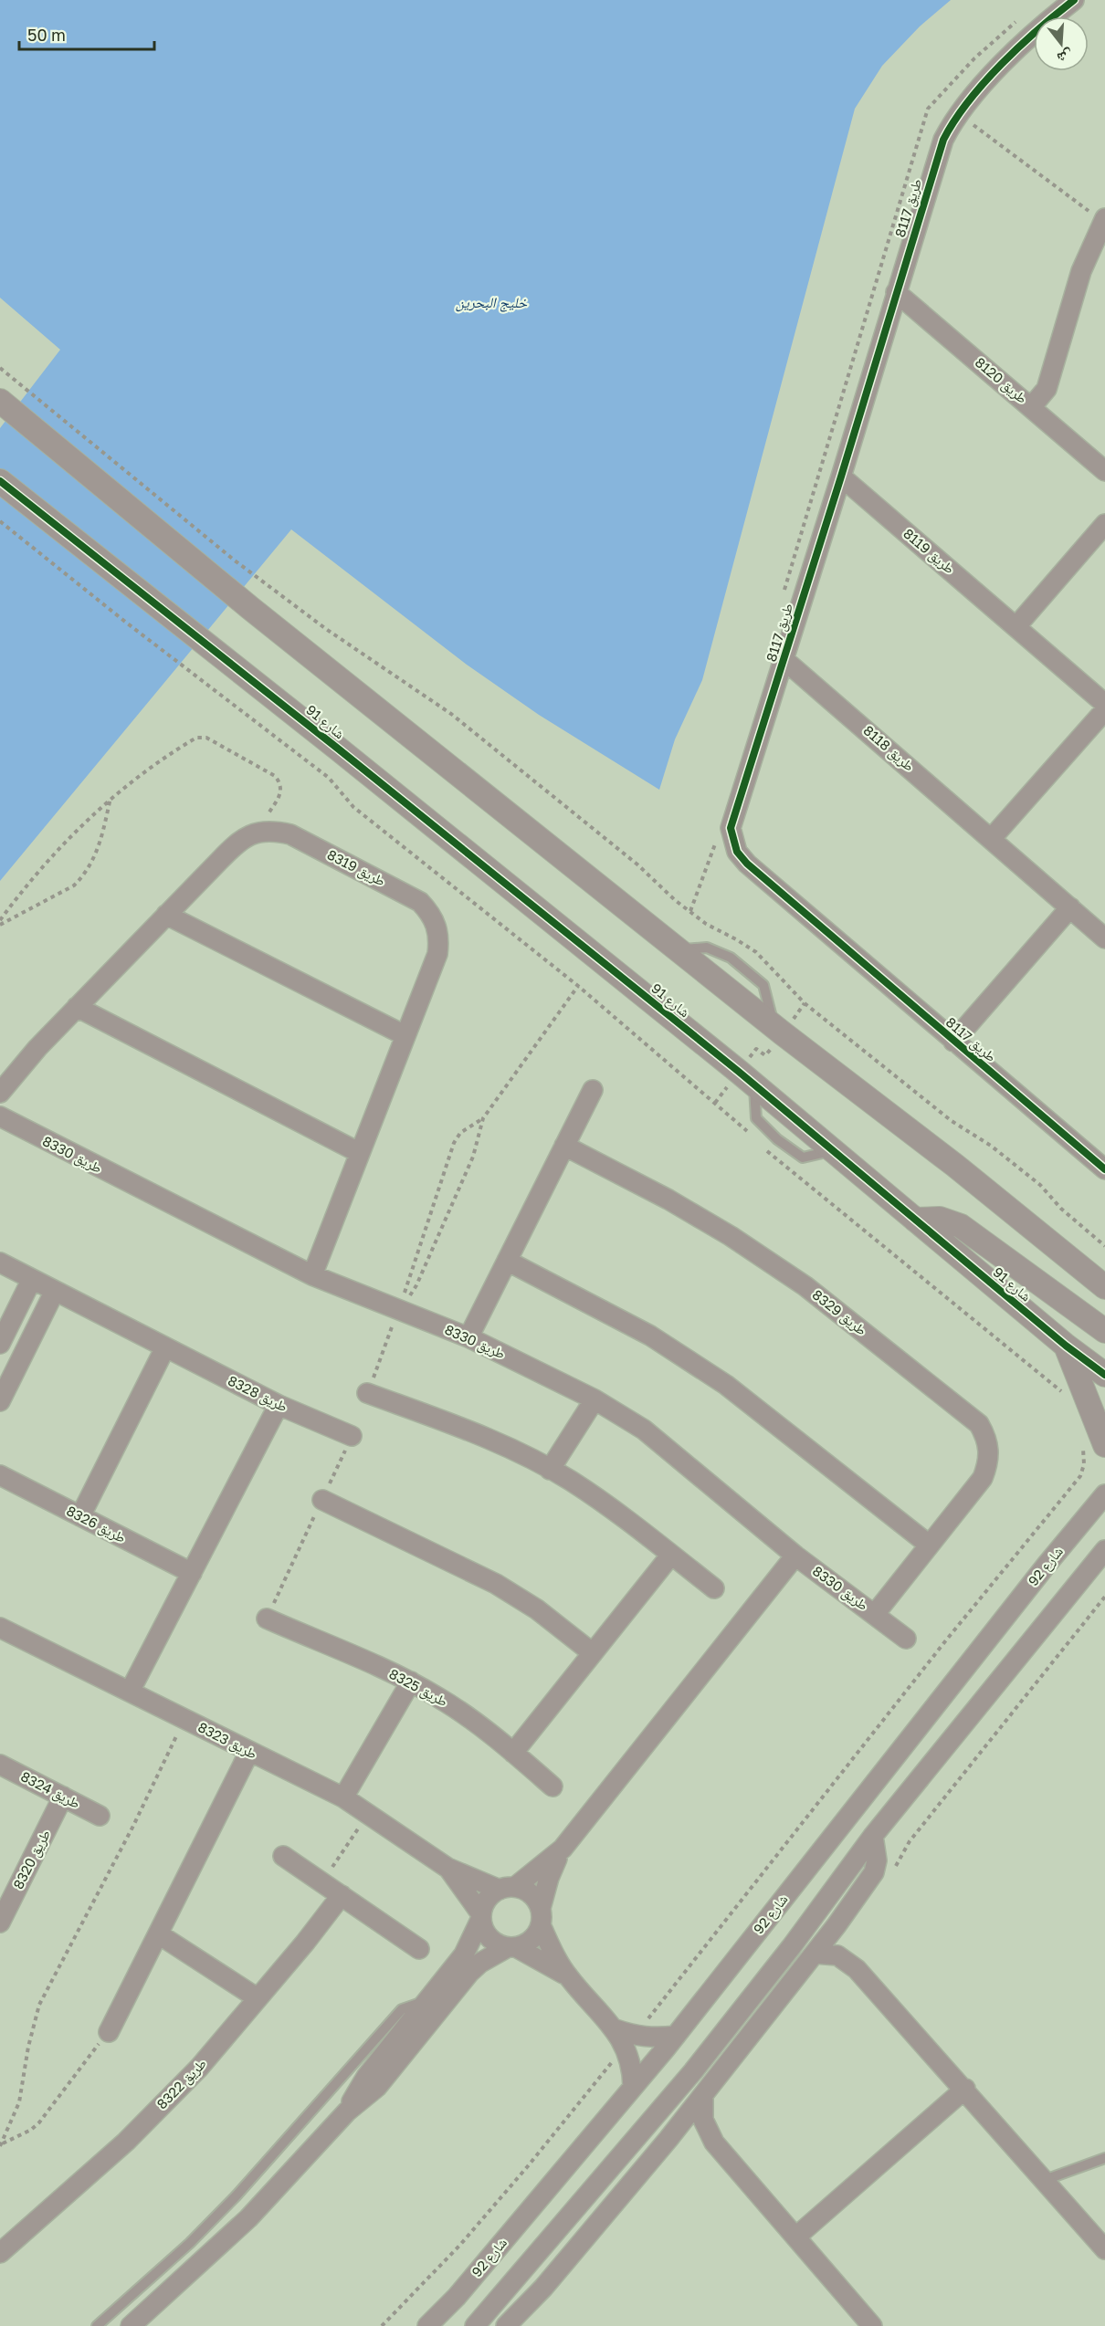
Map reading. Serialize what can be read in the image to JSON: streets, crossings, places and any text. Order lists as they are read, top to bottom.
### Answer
{
  "streets": {
    "street": [
      "طريق 8117",
      "طريق 8120",
      "طريق 8119",
      "شارع 91",
      "طريق 8118",
      "طريق 8319",
      "طريق 8330",
      "طريق 8329",
      "طريق 8328",
      "طريق 8326",
      "شارع 92",
      "طريق 8325",
      "طريق 8323",
      "طريق 8324",
      "طريق 8320",
      "طريق 8322"
    ]
  },
  "crossings": [
    ["طريق 8117", "طريق 8120"],
    ["طريق 8117", "طريق 8119"],
    ["طريق 8117", "طريق 8118"],
    ["طريق 8319", "طريق 8330"],
    ["طريق 8330", "طريق 8329"],
    ["طريق 8324", "طريق 8320"]
  ],
  "water": ["خليج البحرين"],
  "scale_bar": "50 m",
  "north": "bottom"
}
